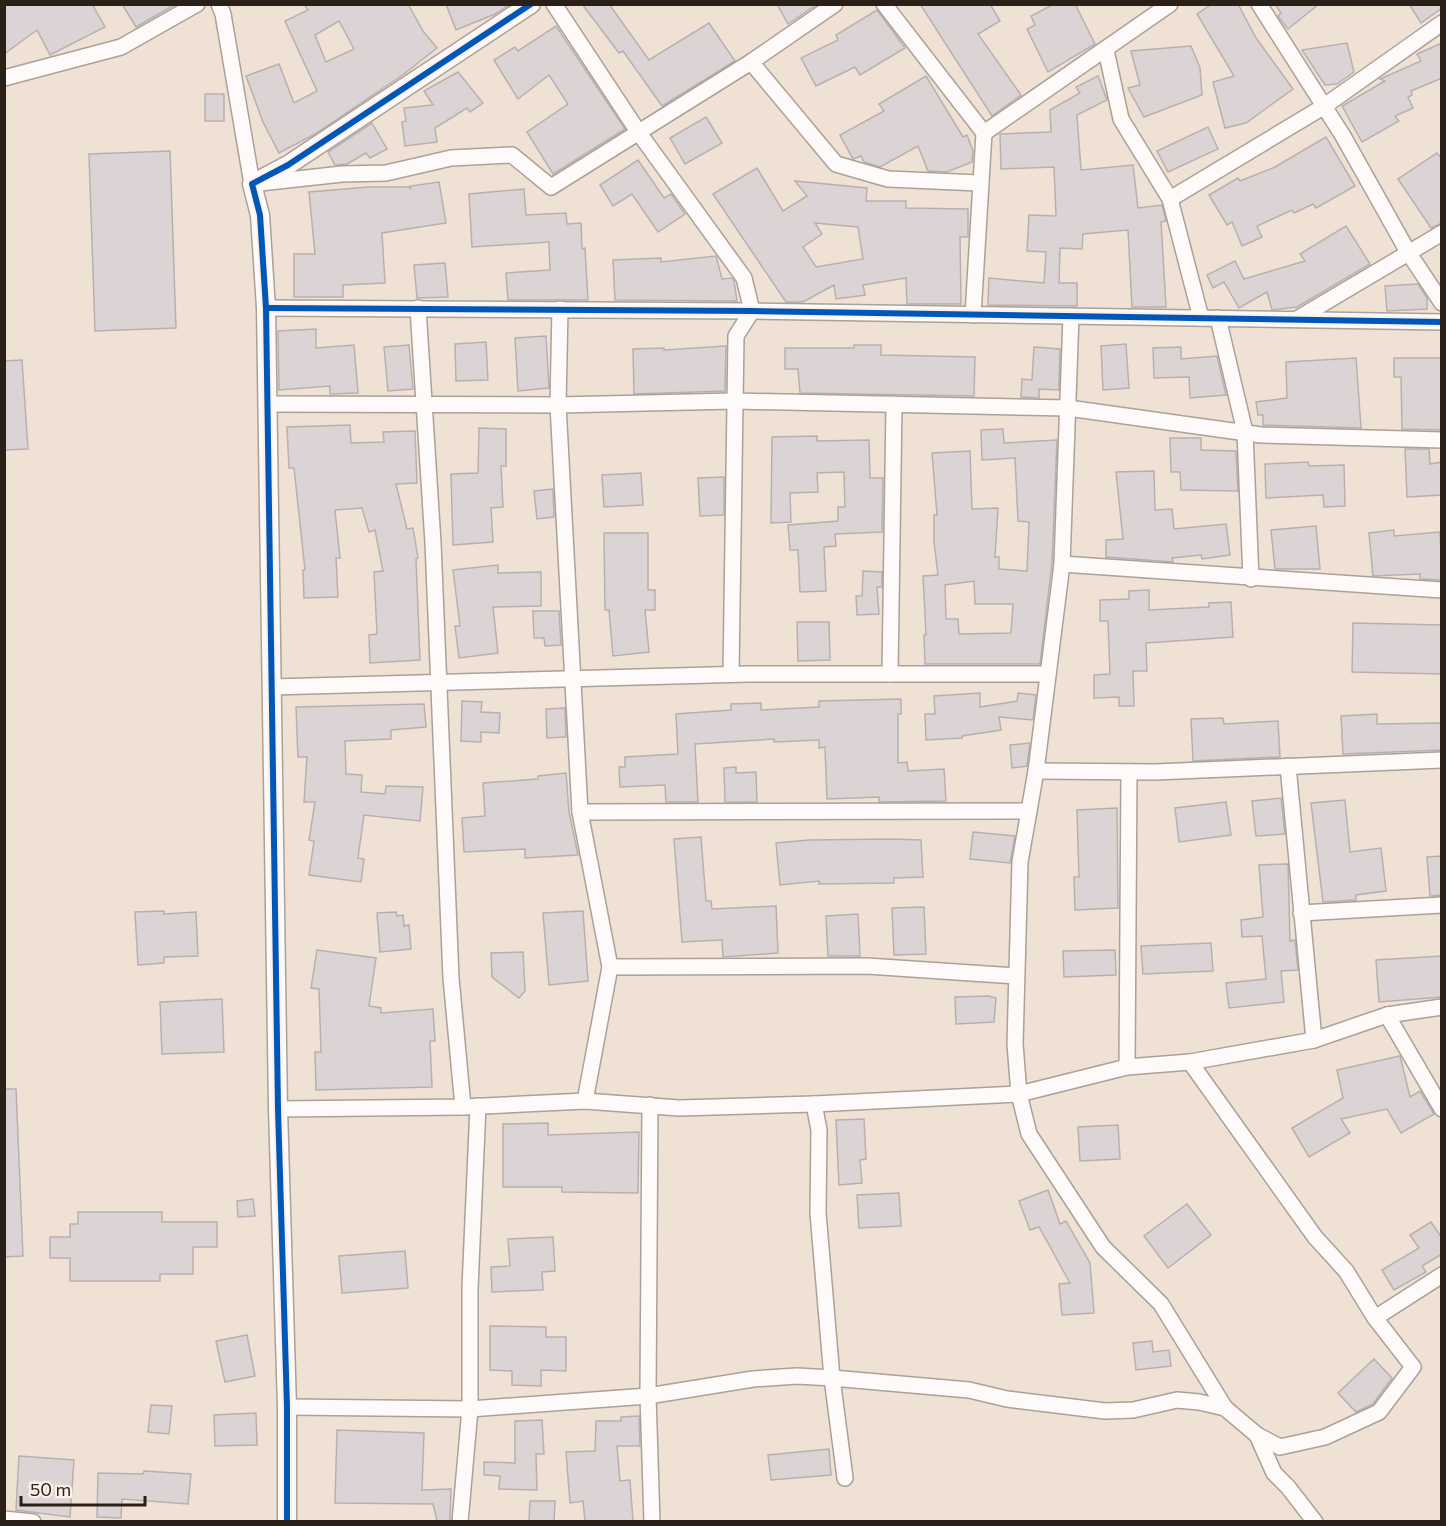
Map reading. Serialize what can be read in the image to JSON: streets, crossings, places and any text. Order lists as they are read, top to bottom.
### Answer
{
  "scale_bar": "50 m"
}
